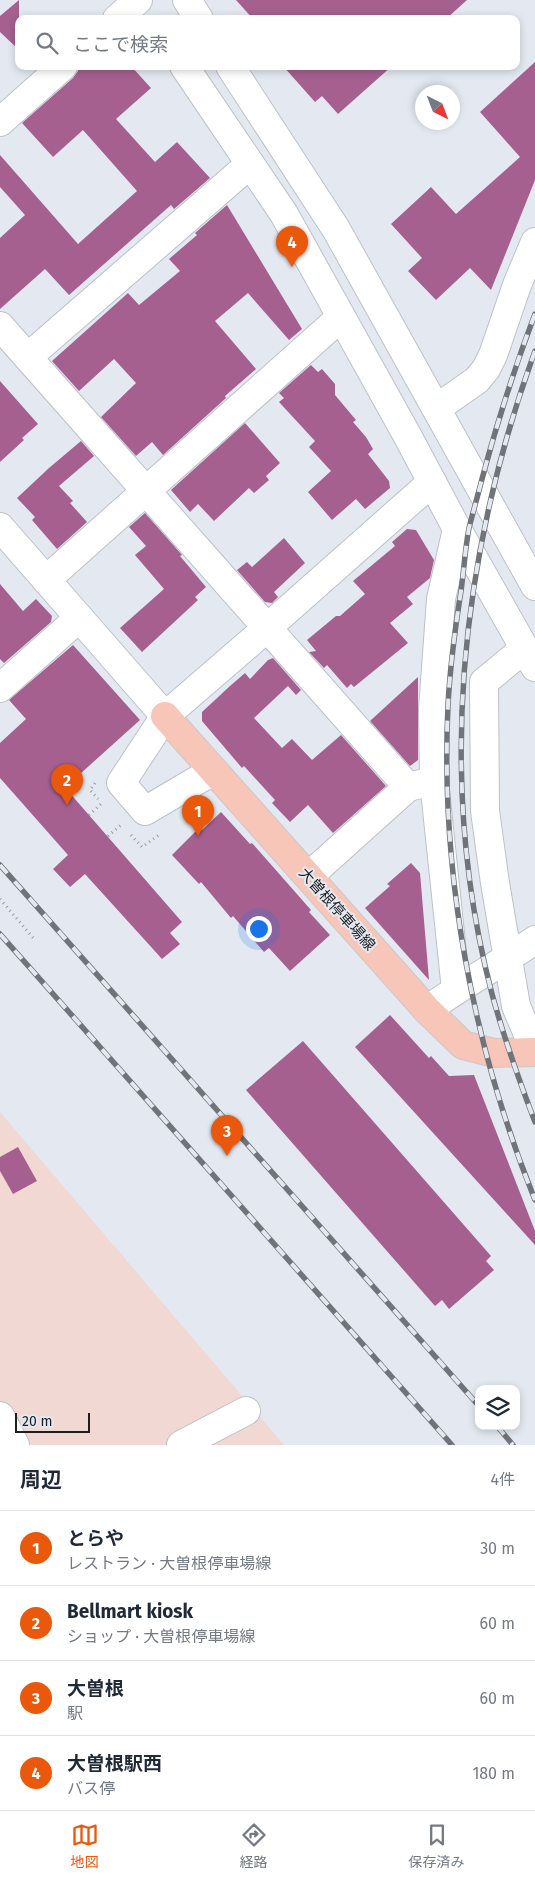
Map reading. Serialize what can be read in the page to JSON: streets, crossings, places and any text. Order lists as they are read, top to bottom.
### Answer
{
  "streets": {
    "main road": ["大曽根停車場線"]
  },
  "scale_bar": "20 m",
  "north": "bottom right",
  "page": {
    "search": "ここで検索",
    "pins": [
      "4",
      "2",
      "1",
      "3"
    ],
    "scale": "20 m",
    "heading": ["周辺", "4件"],
    "list": [
      {
        "mark": "1",
        "name": "とらや",
        "note": "レストラン · 大曽根停車場線",
        "value": "30 m"
      },
      {
        "mark": "2",
        "name": "Bellmart kiosk",
        "note": "ショップ · 大曽根停車場線",
        "value": "60 m"
      },
      {
        "mark": "3",
        "name": "大曽根",
        "note": "駅",
        "value": "60 m"
      },
      {
        "mark": "4",
        "name": "大曽根駅西",
        "note": "バス停",
        "value": "180 m"
      }
    ],
    "nav": ["地図", "経路", "保存済み"]
  }
}
